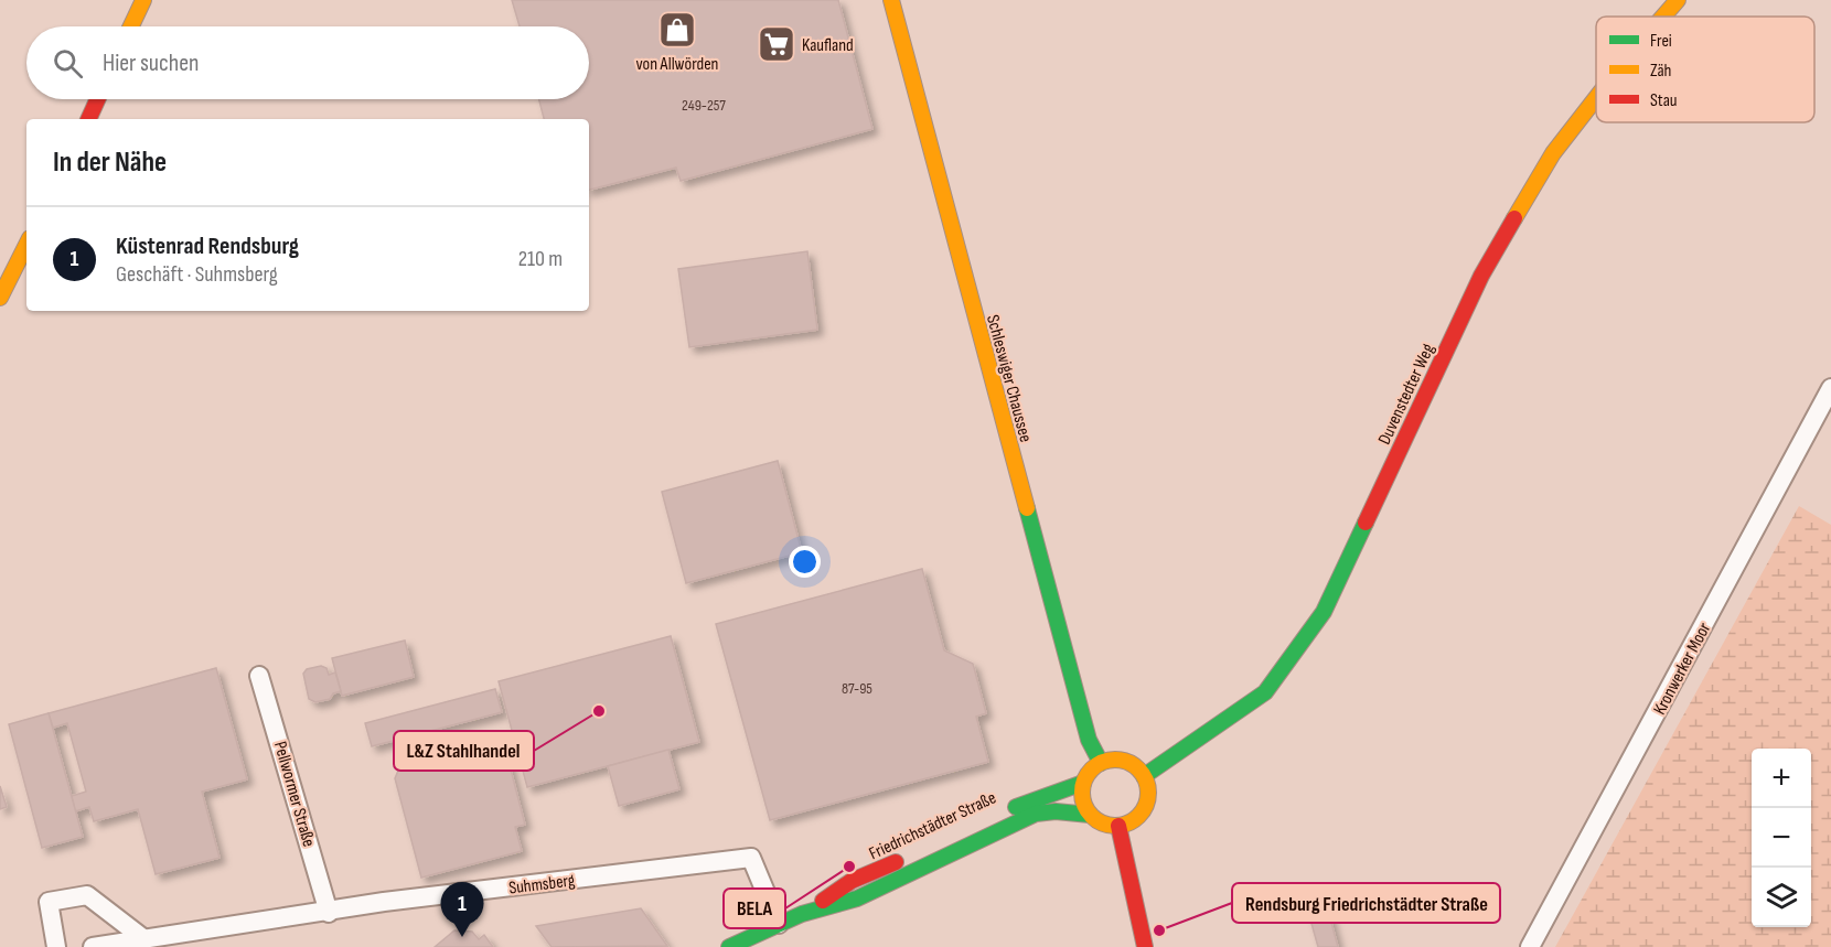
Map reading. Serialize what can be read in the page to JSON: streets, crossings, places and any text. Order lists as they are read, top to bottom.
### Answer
{
  "streets": {
    "street": [
      "Schleswiger Chaussee",
      "Duvenstedter Weg",
      "Kronwerker Moor",
      "Pellwormer Straße",
      "Friedrichstädter Straße",
      "Suhmsberg"
    ]
  },
  "crossings": [
    ["Schleswiger Chaussee", "Duvenstedter Weg"],
    ["Schleswiger Chaussee", "Friedrichstädter Straße"],
    ["Duvenstedter Weg", "Friedrichstädter Straße"],
    ["Pellwormer Straße", "Suhmsberg"],
    ["Friedrichstädter Straße", "Suhmsberg"]
  ],
  "places": {
    "shop": ["von Allwörden"],
    "supermarket": ["Kaufland"],
    "other": ["L&Z Stahlhandel", "BELA", "Rendsburg Friedrichstädter Straße"]
  },
  "house_numbers": ["249-257", "87-95"],
  "legend": ["Frei", "Zäh", "Stau"],
  "page": {
    "search": "Hier suchen",
    "heading": "In der Nähe",
    "list": [
      {
        "mark": "1",
        "name": "Küstenrad Rendsburg",
        "note": "Geschäft · Suhmsberg",
        "value": "210 m"
      }
    ],
    "map_buttons": ["+", "−"],
    "pins": "1"
  }
}
